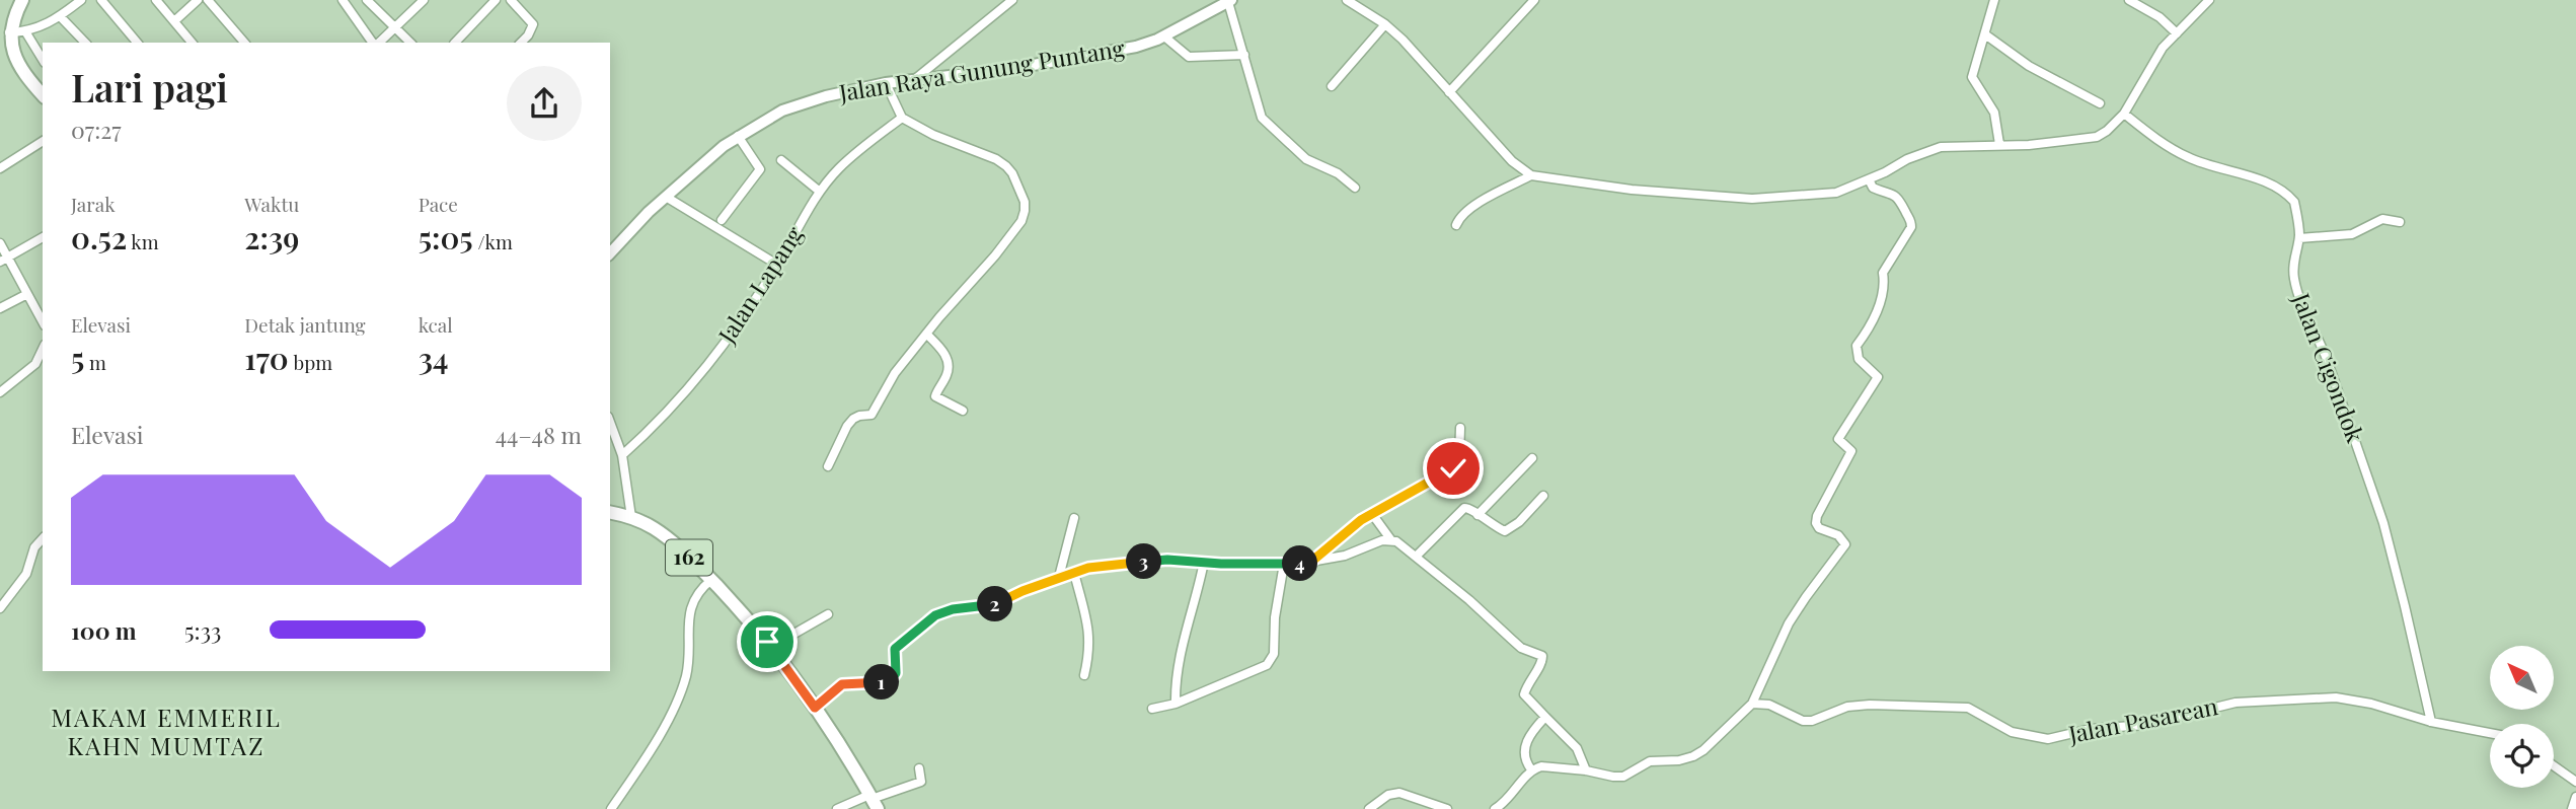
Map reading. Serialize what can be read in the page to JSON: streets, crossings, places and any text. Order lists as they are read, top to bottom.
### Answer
{
  "streets": {
    "main road": ["162"],
    "street": [
      "Jalan Raya Gunung Puntang",
      "Jalan Lapang",
      "Jalan Cigondok",
      "Jalan Pasarean"
    ]
  },
  "crossings": [
    ["Jalan Cigondok", "Jalan Pasarean"]
  ],
  "districts": ["MAKAM EMMERIL KAHN MUMTAZ"],
  "north": "top left",
  "page": {
    "heading": ["Lari pagi", "07:27"],
    "stats": [
      ["Jarak", "0.52 km"],
      ["Waktu", "2:39"],
      ["Pace", "5:05 /km"],
      ["Elevasi", "5 m"],
      ["Detak jantung", "170 bpm"],
      ["kcal", "34"]
    ],
    "chart": ["Elevasi", "44–48 m"],
    "pins": [
      "3",
      "4",
      "2",
      "1"
    ],
    "list": [
      {
        "name": "100 m",
        "note": "5:33"
      }
    ]
  }
}
